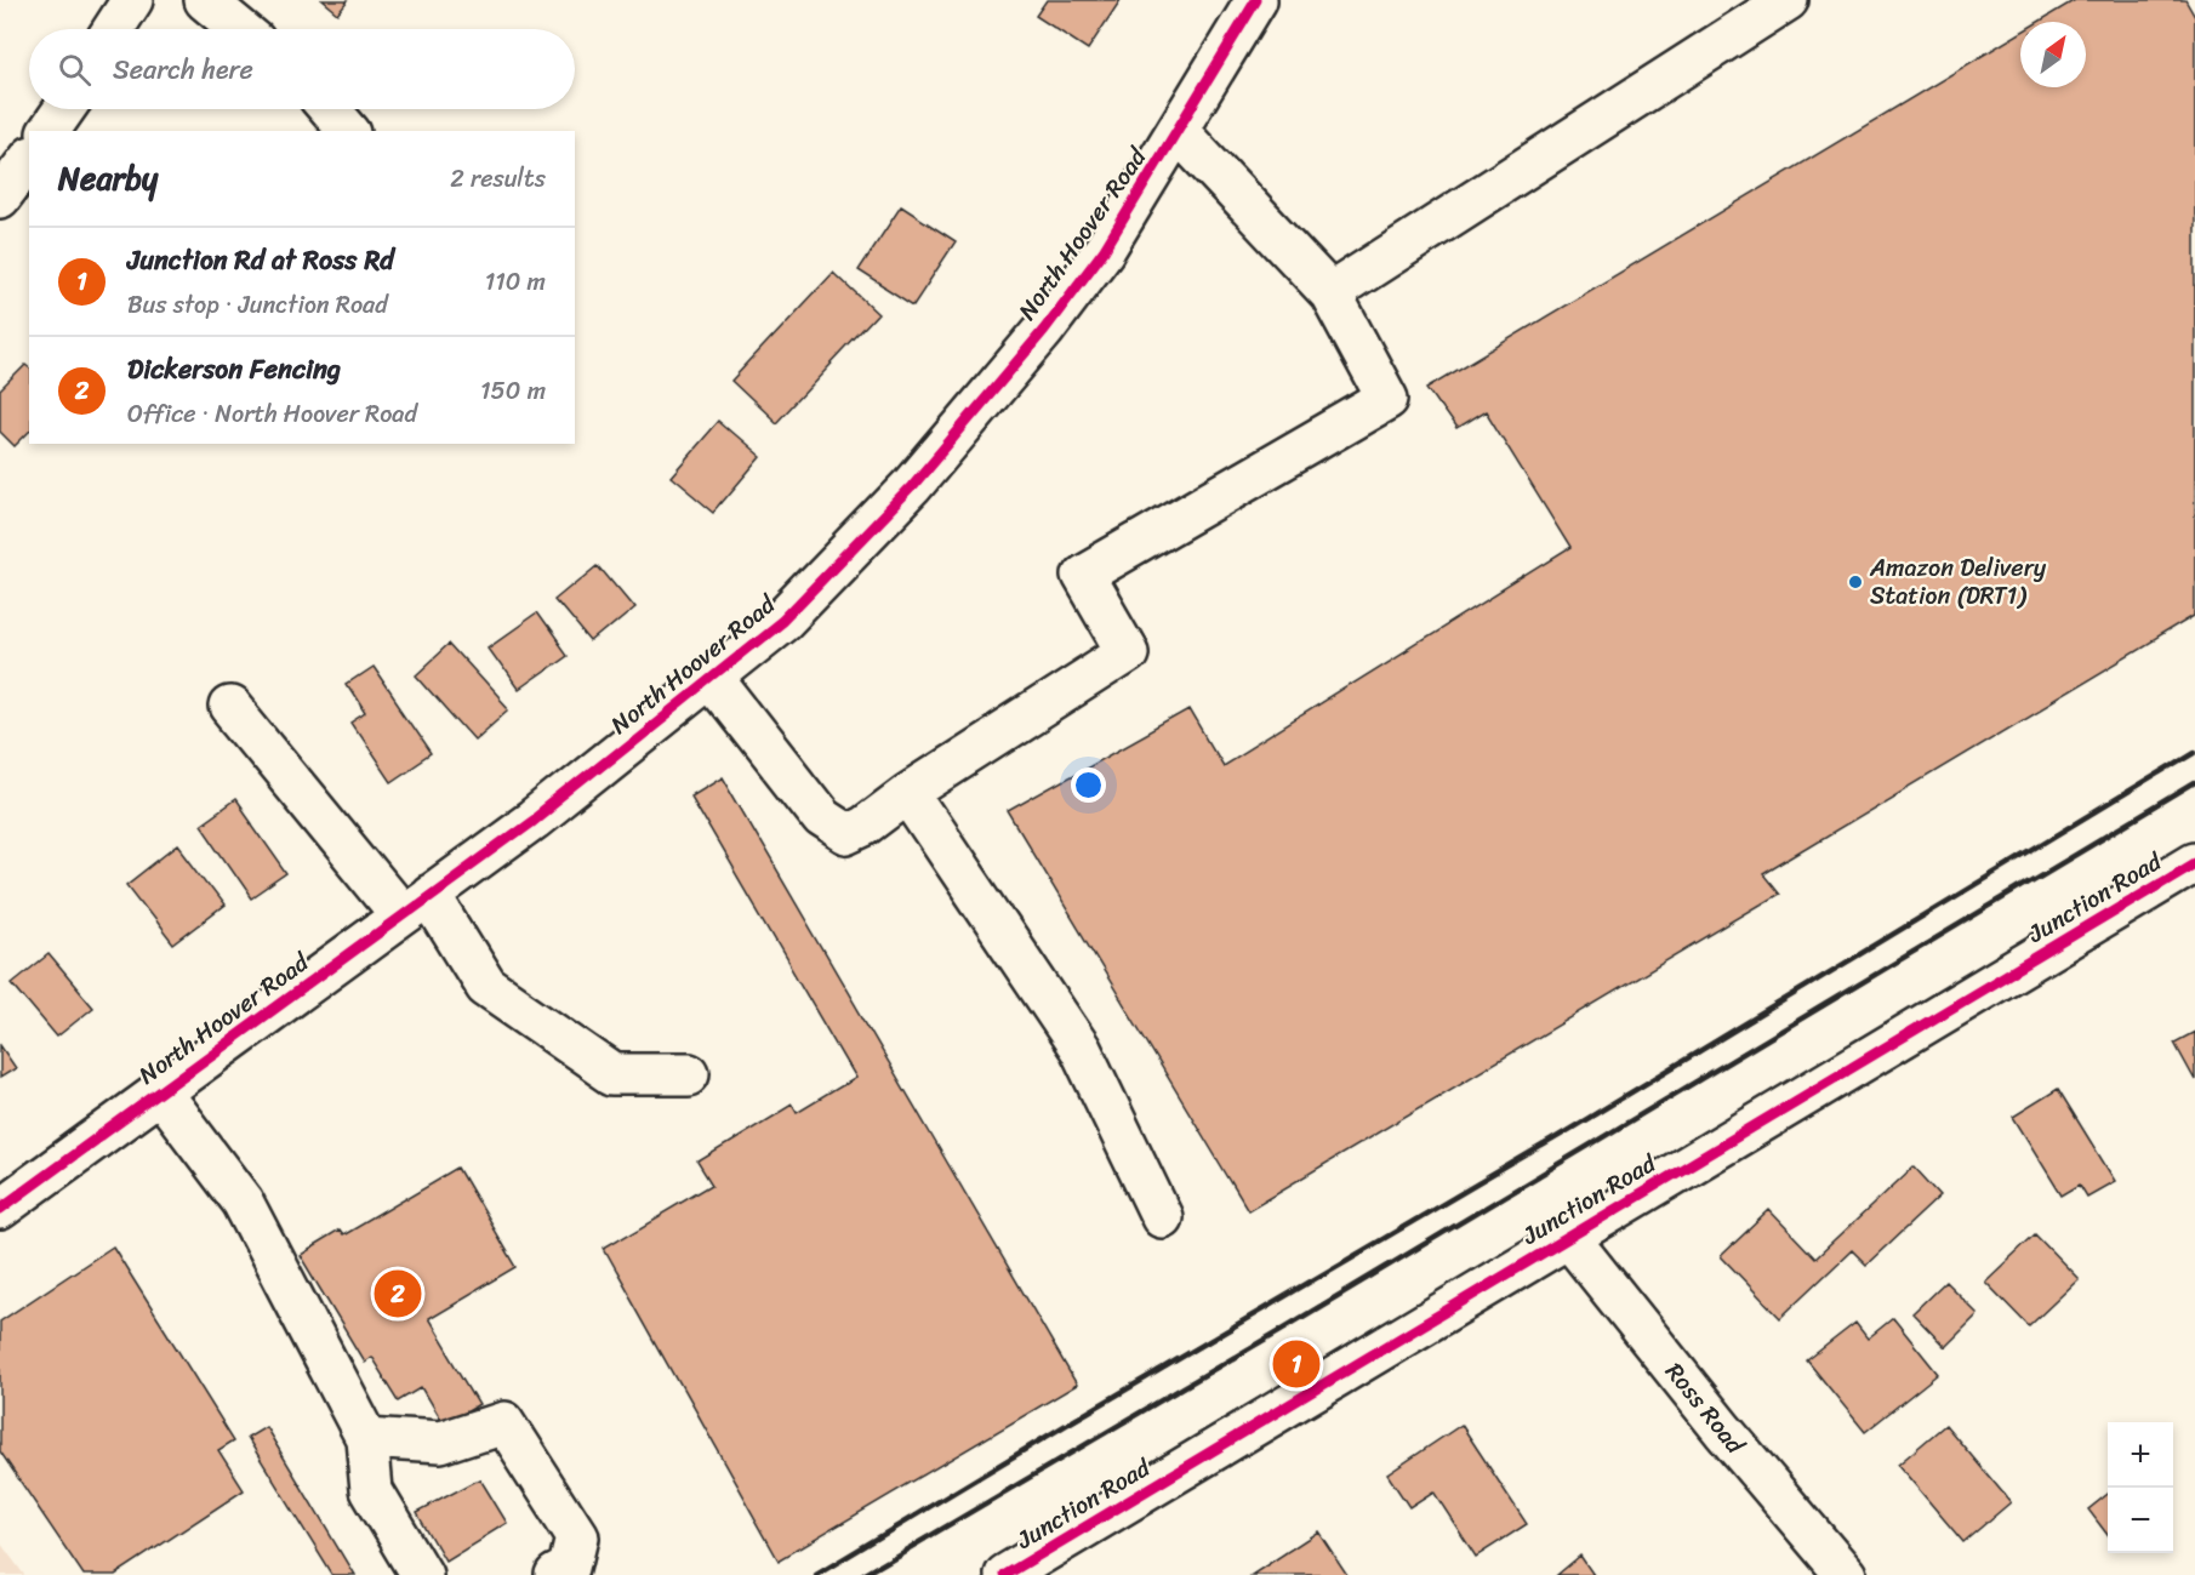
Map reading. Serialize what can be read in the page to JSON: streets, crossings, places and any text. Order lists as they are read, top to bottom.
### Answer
{
  "streets": {
    "street": ["North Hoover Road", "Junction Road", "Ross Road"]
  },
  "crossings": [
    ["Junction Road", "Ross Road"]
  ],
  "places": ["Amazon Delivery Station (DRT1)"],
  "north": "top right",
  "page": {
    "search": "Search here",
    "heading": ["Nearby", "2 results"],
    "list": [
      {
        "mark": "1",
        "name": "Junction Rd at Ross Rd",
        "note": "Bus stop · Junction Road",
        "value": "110 m"
      },
      {
        "mark": "2",
        "name": "Dickerson Fencing",
        "note": "Office · North Hoover Road",
        "value": "150 m"
      }
    ],
    "pins": ["2", "1"],
    "map_buttons": ["+", "−"]
  }
}
